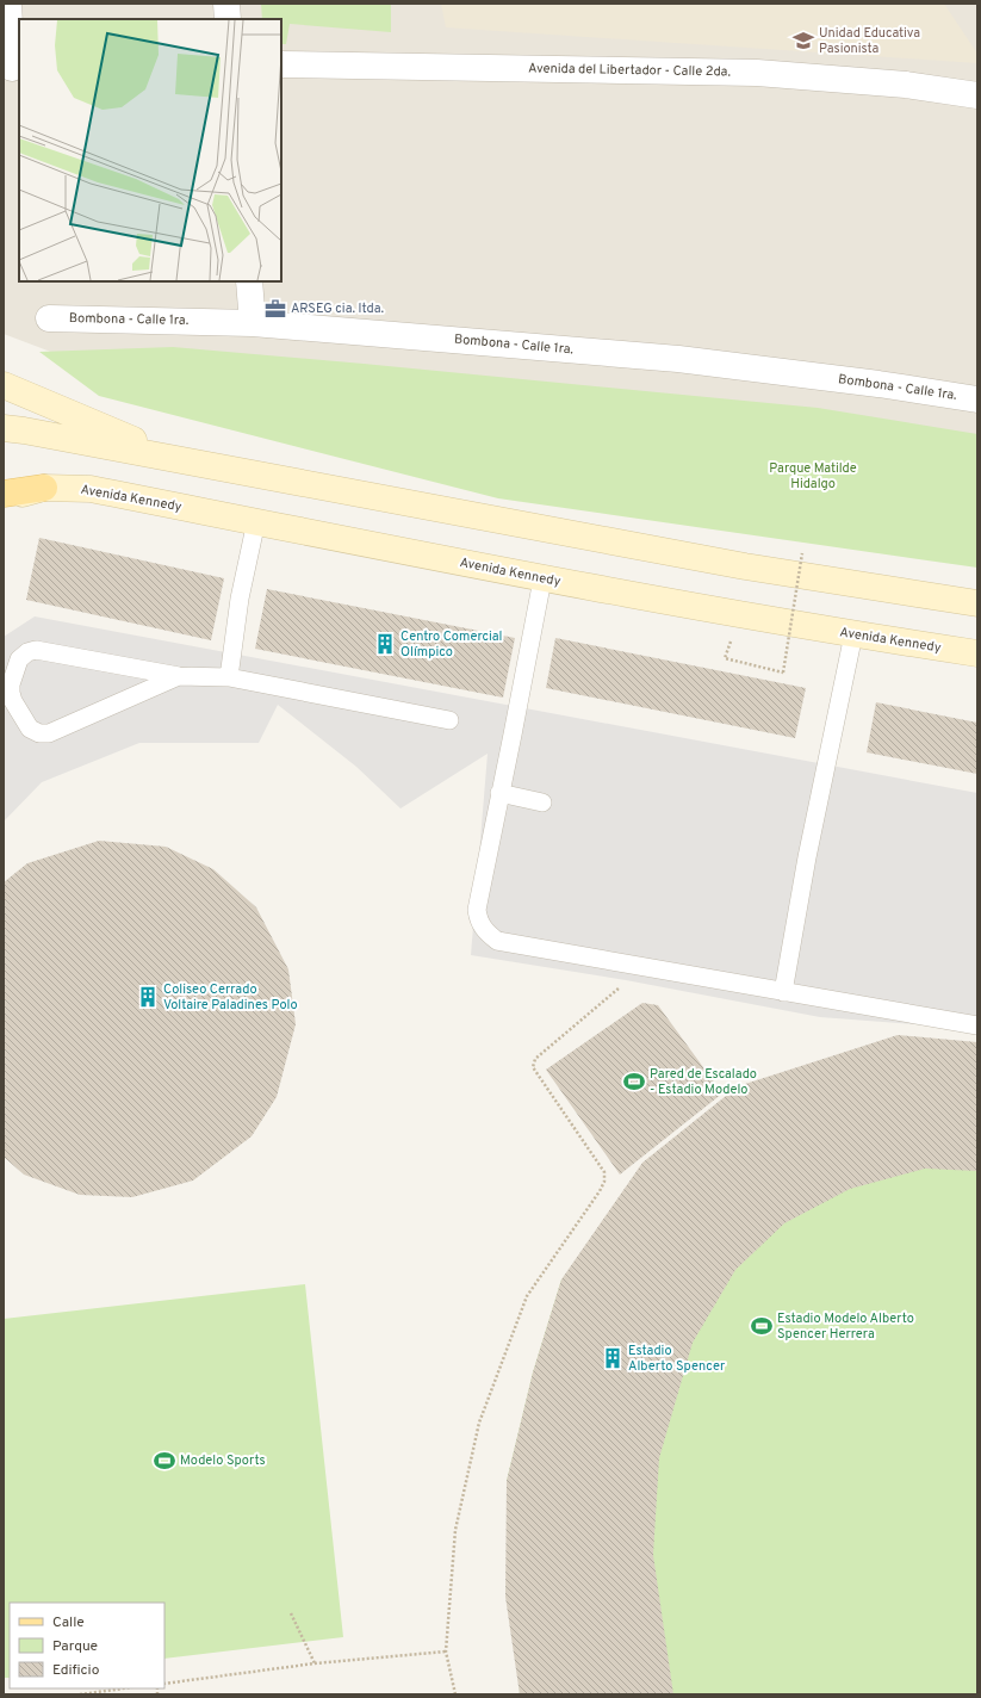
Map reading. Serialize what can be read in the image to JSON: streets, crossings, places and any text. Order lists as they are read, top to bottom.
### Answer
{
  "streets": {
    "main road": ["Avenida Kennedy"],
    "street": ["Avenida del Libertador - Calle 2da.", "Bombona - Calle 1ra."]
  },
  "parks": ["Parque Matilde Hidalgo"],
  "places": {
    "school or university": ["Unidad Educativa Pasionista"],
    "office": ["ARSEG cia. ltda."],
    "building": ["Centro Comercial Olímpico", "Coliseo Cerrado Voltaire Paladines Polo", "Estadio Alberto Spencer"],
    "sports": ["Pared de Escalado - Estadio Modelo", "Estadio Modelo Alberto Spencer Herrera", "Modelo Sports"]
  },
  "legend": ["Calle", "Parque", "Edificio"]
}
